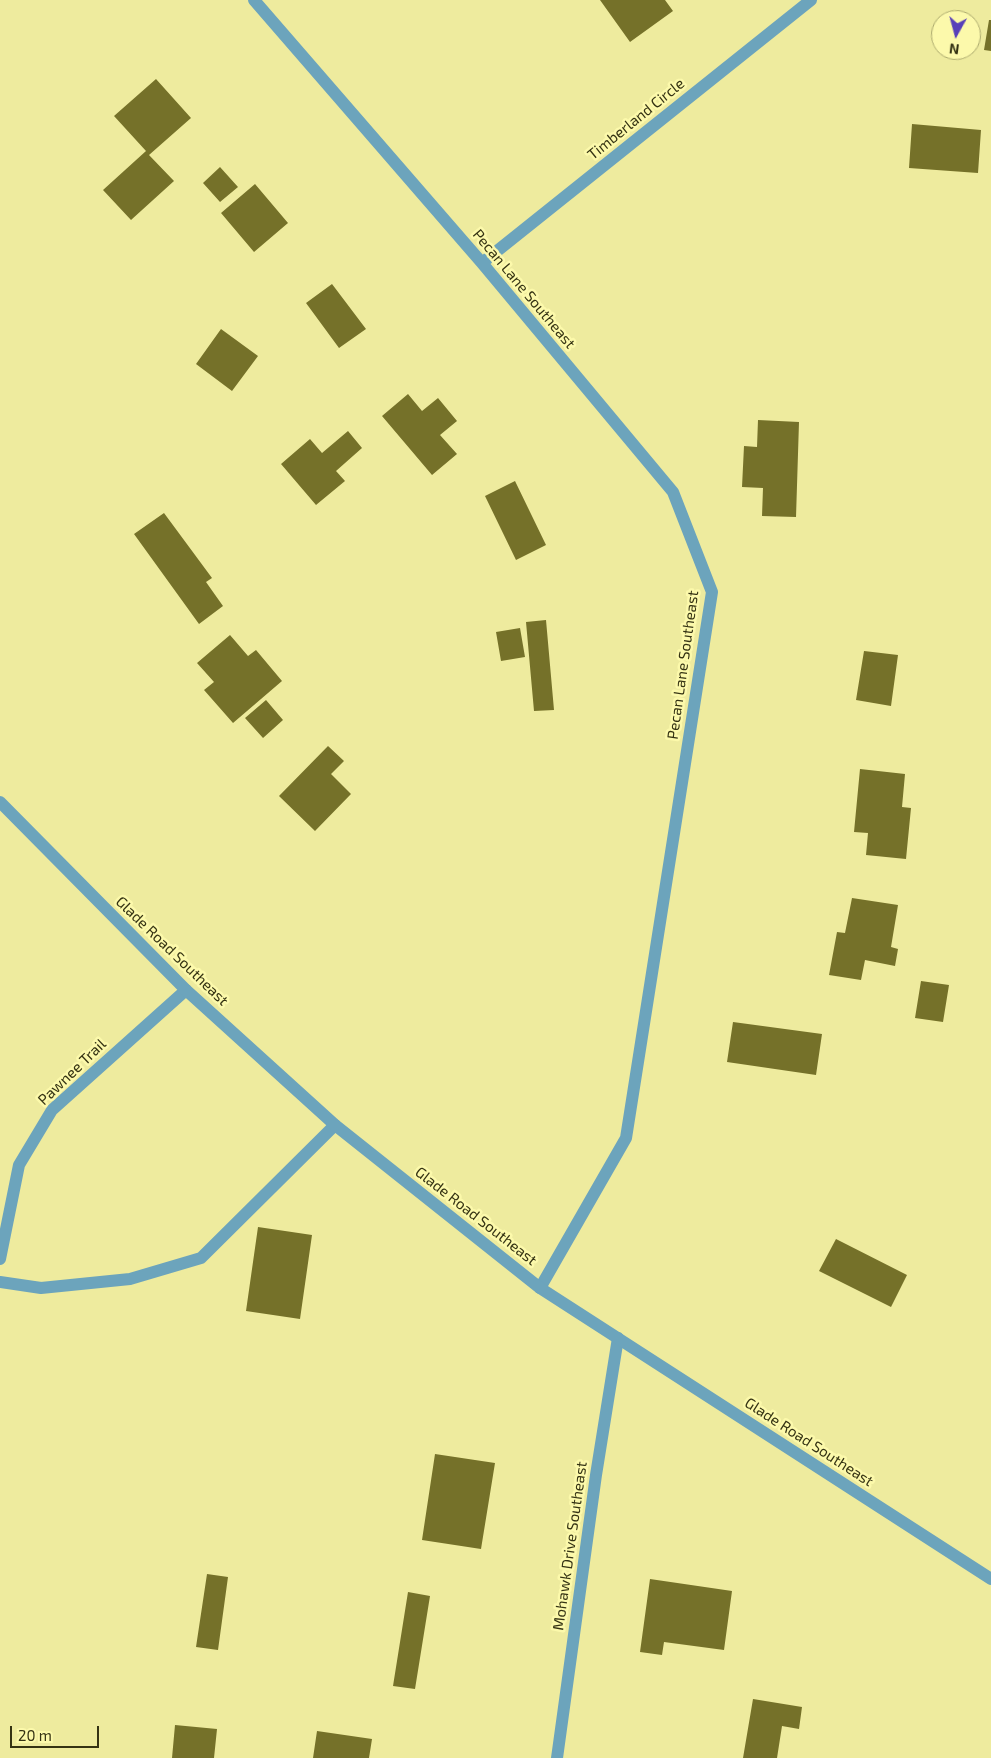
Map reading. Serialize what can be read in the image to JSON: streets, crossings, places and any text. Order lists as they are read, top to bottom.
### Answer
{
  "streets": {
    "street": [
      "Timberland Circle",
      "Pecan Lane Southeast",
      "Glade Road Southeast",
      "Pawnee Trail",
      "Mohawk Drive Southeast"
    ]
  },
  "crossings": [
    ["Timberland Circle", "Pecan Lane Southeast"],
    ["Pecan Lane Southeast", "Glade Road Southeast"],
    ["Glade Road Southeast", "Pawnee Trail"],
    ["Glade Road Southeast", "Mohawk Drive Southeast"]
  ],
  "scale_bar": "20 m",
  "north": "bottom"
}
